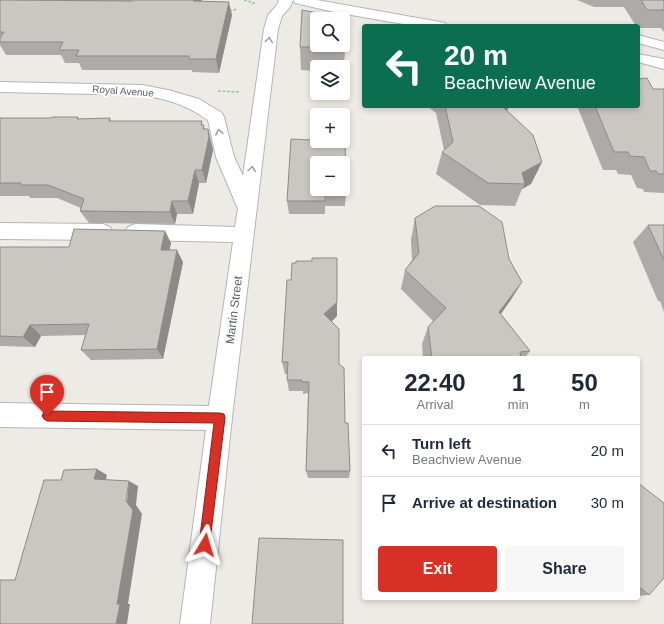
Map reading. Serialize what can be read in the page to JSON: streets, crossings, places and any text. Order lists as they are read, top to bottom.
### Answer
{
  "streets": {
    "street": ["Royal Avenue", "Martin Street"]
  },
  "crossings": [
    ["Royal Avenue", "Martin Street"]
  ],
  "page": {
    "map_buttons": ["+", "−"],
    "turn": ["20 m", "Beachview Avenue"],
    "eta": [
      "22:40",
      "Arrival",
      "1",
      "min",
      "50",
      "m"
    ],
    "list": [
      {
        "name": "Turn left",
        "note": "Beachview Avenue",
        "value": "20 m"
      },
      {
        "name": "Arrive at destination",
        "value": "30 m"
      }
    ],
    "buttons": ["Exit", "Share"]
  }
}
